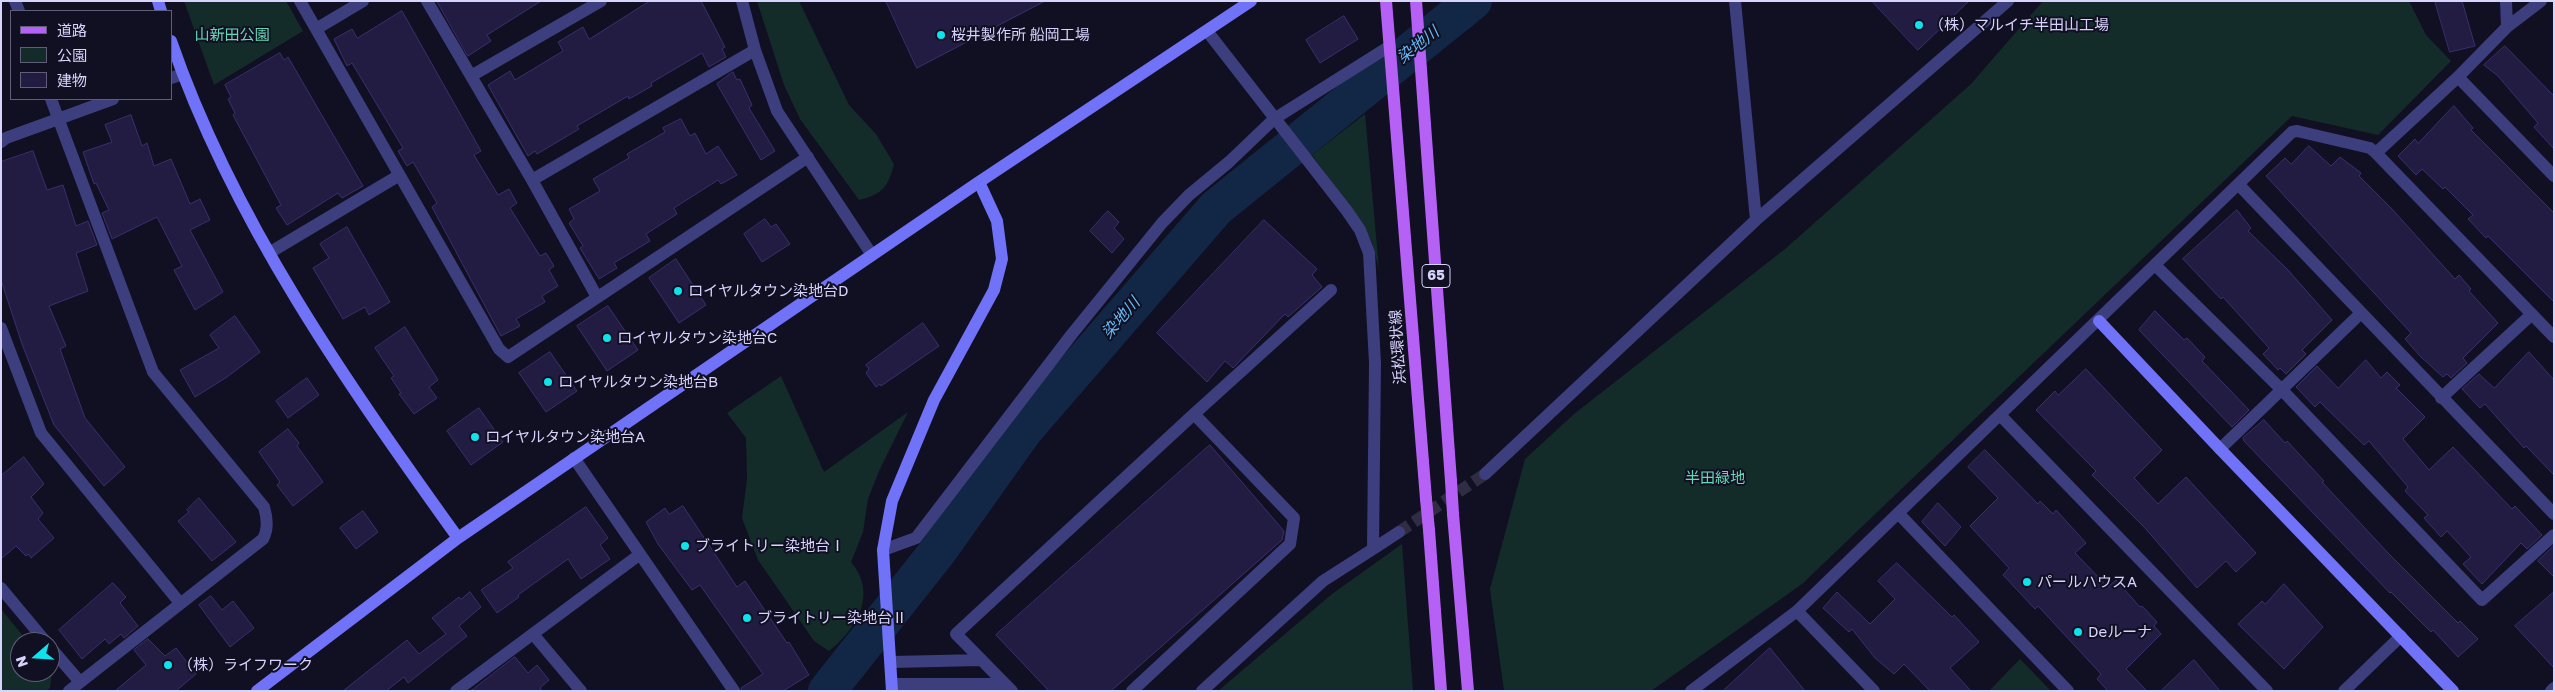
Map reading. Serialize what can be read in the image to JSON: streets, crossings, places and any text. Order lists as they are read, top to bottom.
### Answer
{
  "streets": {
    "main road": ["65", "浜松環状線"]
  },
  "water": ["染地川"],
  "parks": ["山新田公園", "半田緑地"],
  "places": [
    "（株）マルイチ半田山工場",
    "桜井製作所 船岡工場",
    "ロイヤルタウン染地台D",
    "ロイヤルタウン染地台C",
    "ロイヤルタウン染地台B",
    "ロイヤルタウン染地台A",
    "ブライトリー染地台Ⅰ",
    "パールハウスA",
    "ブライトリー染地台Ⅱ",
    "Deルーナ",
    "（株）ライフワーク"
  ],
  "legend": ["道路", "公園", "建物"],
  "north": "left"
}
